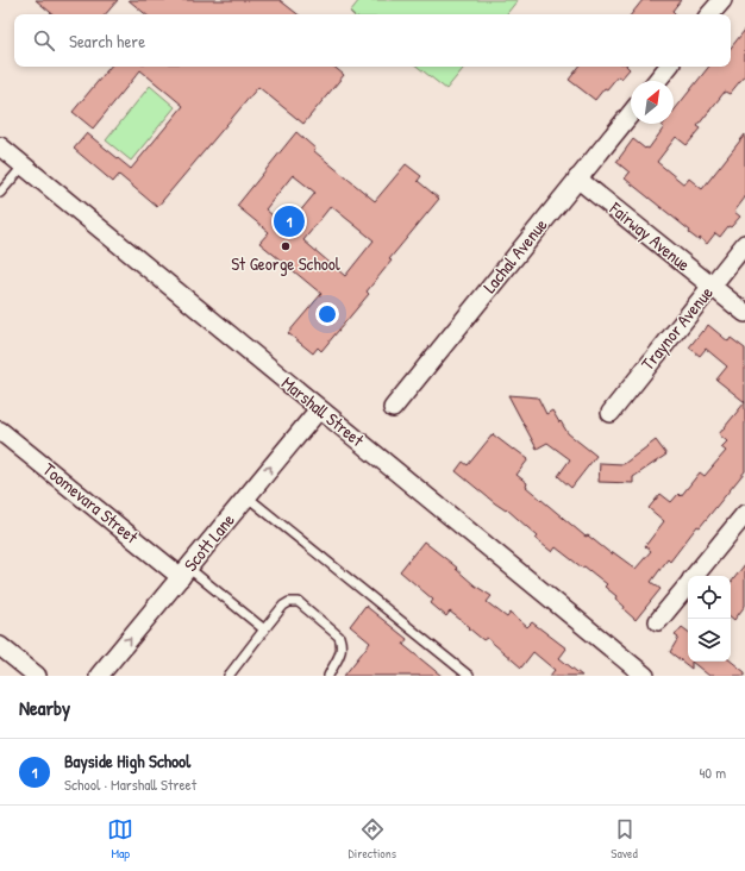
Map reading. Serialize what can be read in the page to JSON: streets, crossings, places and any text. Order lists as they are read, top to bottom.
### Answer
{
  "streets": {
    "street": [
      "Fairway Avenue",
      "Lachal Avenue",
      "Traynor Avenue",
      "Marshall Street",
      "Toomevara Street",
      "Scott Lane"
    ]
  },
  "crossings": [
    ["Fairway Avenue", "Lachal Avenue"],
    ["Fairway Avenue", "Traynor Avenue"],
    ["Marshall Street", "Scott Lane"],
    ["Toomevara Street", "Scott Lane"]
  ],
  "one_way": ["Scott Lane"],
  "places": ["St George School"],
  "north": "top right",
  "page": {
    "search": "Search here",
    "pins": "1",
    "heading": "Nearby",
    "list": [
      {
        "mark": "1",
        "name": "Bayside High School",
        "note": "School · Marshall Street",
        "value": "40 m"
      }
    ],
    "nav": ["Map", "Directions", "Saved"]
  }
}
